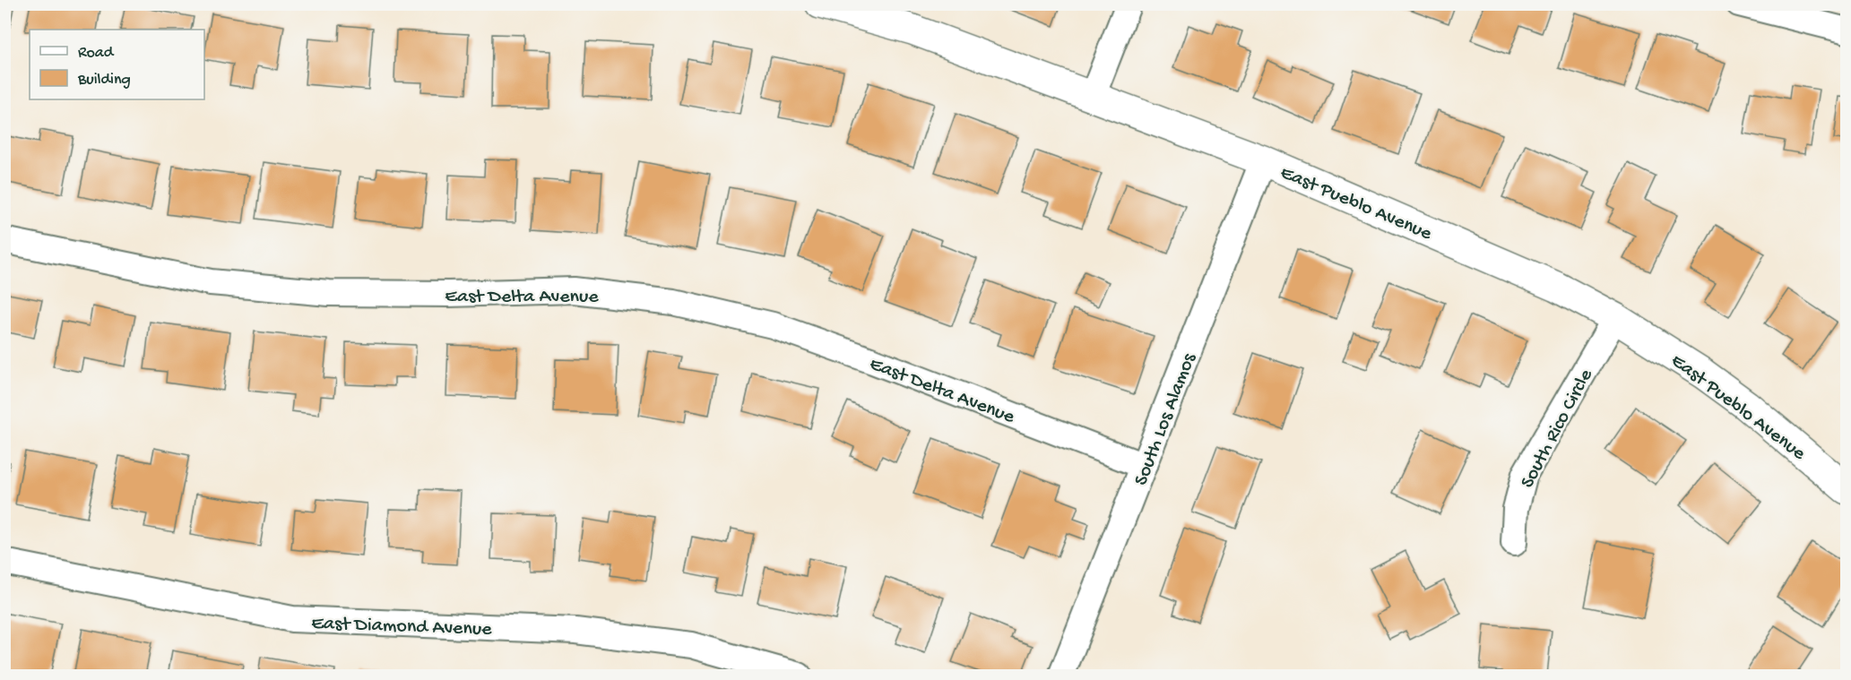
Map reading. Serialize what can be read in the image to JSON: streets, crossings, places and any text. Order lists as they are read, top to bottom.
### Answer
{
  "streets": {
    "street": [
      "East Pueblo Avenue",
      "East Delta Avenue",
      "South Los Alamos",
      "South Rico Circle",
      "East Diamond Avenue"
    ]
  },
  "crossings": [
    ["East Pueblo Avenue", "South Los Alamos"],
    ["East Pueblo Avenue", "South Rico Circle"],
    ["East Delta Avenue", "South Los Alamos"]
  ],
  "legend": ["Road", "Building"]
}
